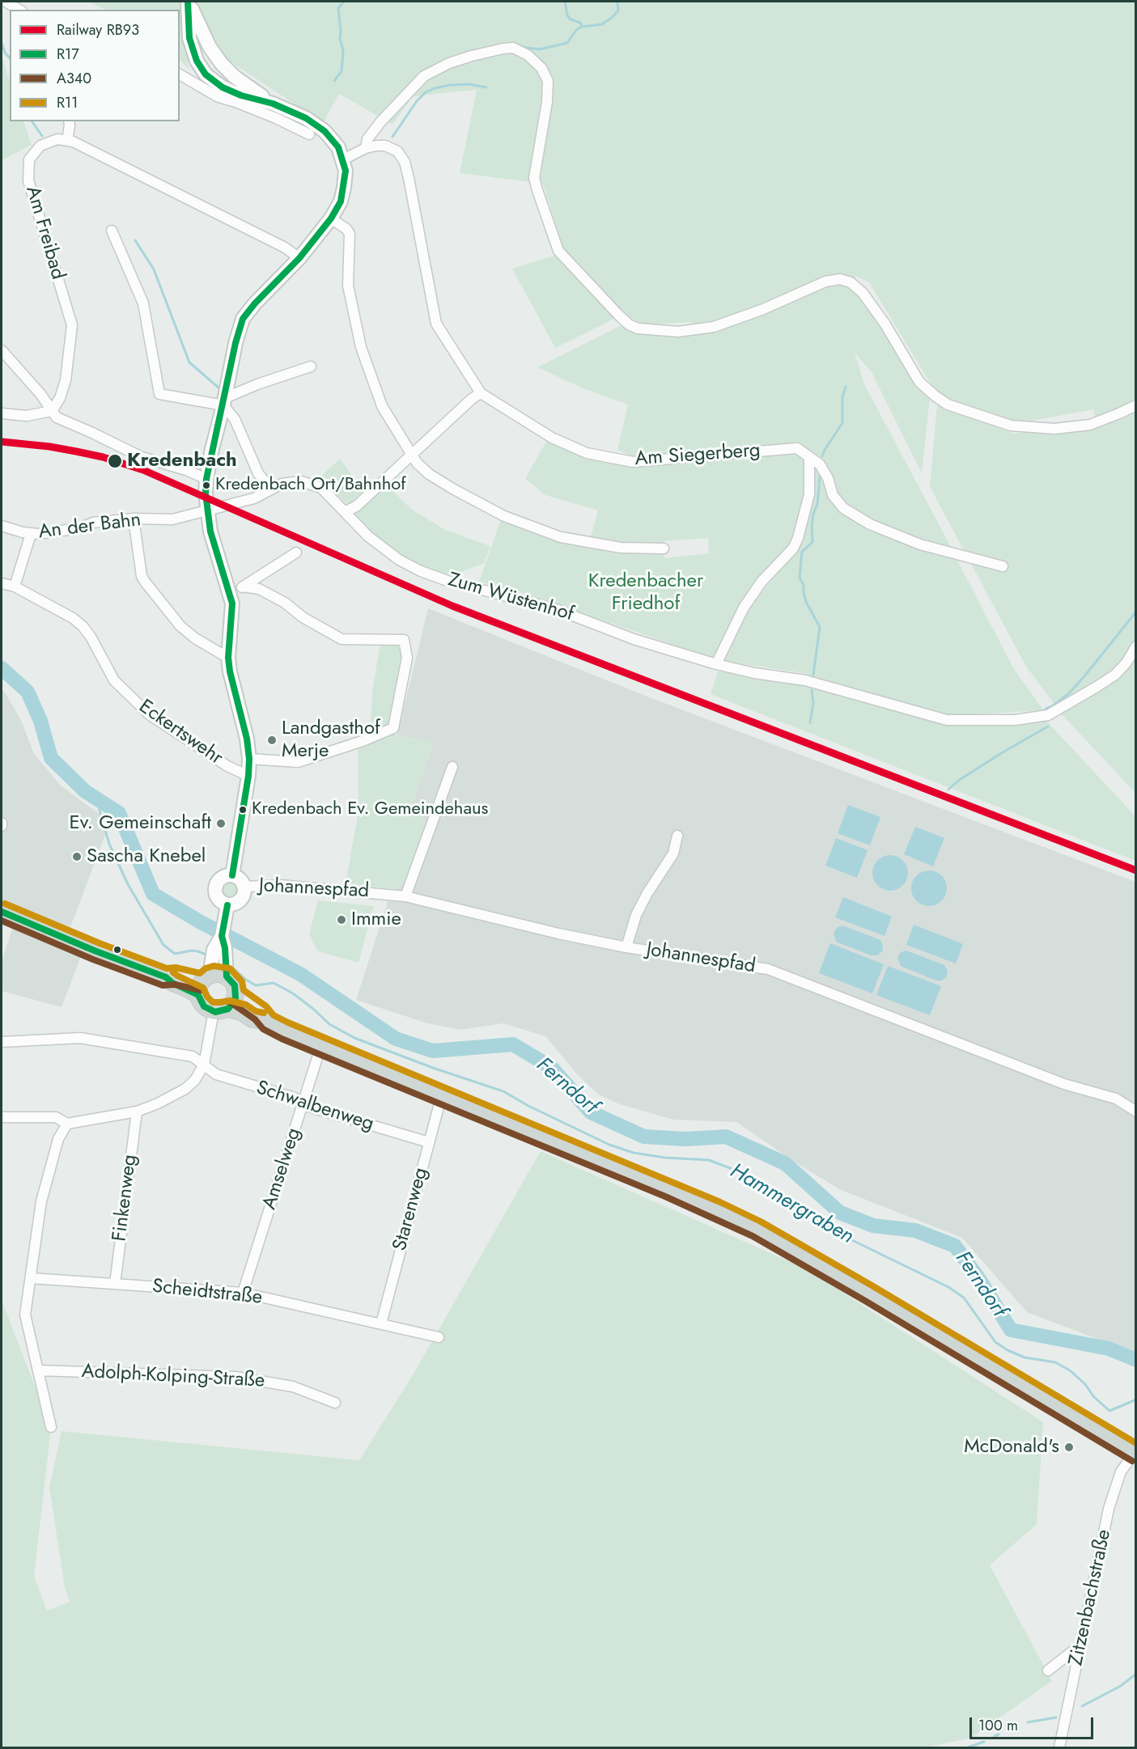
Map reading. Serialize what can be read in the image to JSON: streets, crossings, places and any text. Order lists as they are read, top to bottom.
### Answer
{
  "streets": {
    "street": [
      "Am Freibad",
      "Am Siegerberg",
      "An der Bahn",
      "Zum Wüstenhof",
      "Eckertswehr",
      "Johannespfad",
      "Schwalbenweg",
      "Amselweg",
      "Finkenweg",
      "Starenweg",
      "Scheidtstraße",
      "Adolph-Kolping-Straße",
      "Zitzenbachstraße"
    ]
  },
  "crossings": [
    ["An der Bahn", "Zum Wüstenhof"],
    ["Schwalbenweg", "Amselweg"],
    ["Schwalbenweg", "Starenweg"],
    ["Amselweg", "Scheidtstraße"],
    ["Finkenweg", "Scheidtstraße"],
    ["Starenweg", "Scheidtstraße"]
  ],
  "water": ["Ferndorf", "Hammergraben"],
  "parks": ["Kredenbacher Friedhof"],
  "places": [
    "Kredenbach",
    "Kredenbach Ort/Bahnhof",
    "Landgasthof Merje",
    "Kredenbach Ev. Gemeindehaus",
    "Ev. Gemeinschaft",
    "Sascha Knebel",
    "Immie",
    "McDonald's"
  ],
  "lines": [
    "transit line R17",
    "rail line RB93",
    "transit line R11",
    "transit line A340"
  ],
  "legend": [
    "Railway RB93",
    "R17",
    "A340",
    "R11"
  ],
  "scale_bar": "100 m"
}
